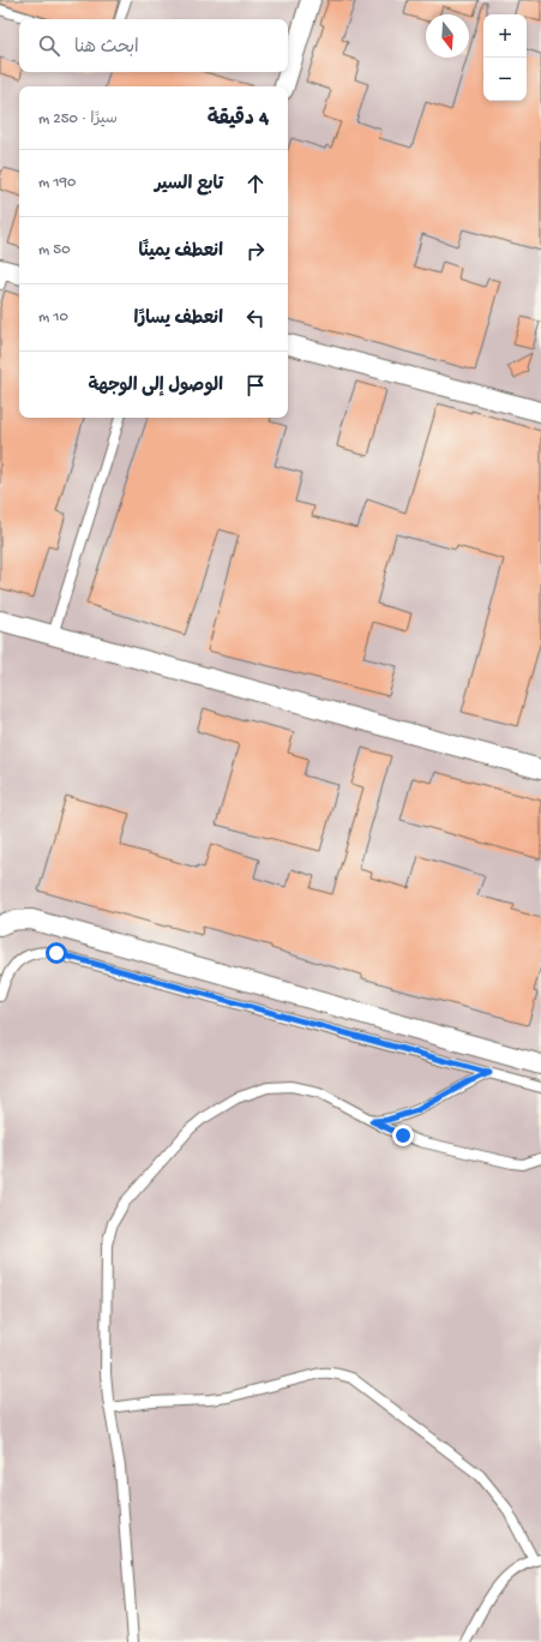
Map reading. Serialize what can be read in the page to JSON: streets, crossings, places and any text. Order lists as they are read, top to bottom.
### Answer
{
  "north": "bottom",
  "page": {
    "map_buttons": ["+", "−"],
    "search": "ابحث هنا",
    "heading": ["4 دقيقة", "سيرًا · 250 m"],
    "list": [
      ["تابع السير", "190 m"],
      ["انعطف يمينًا", "50 m"],
      ["انعطف يسارًا", "10 m"],
      "الوصول إلى الوجهة"
    ]
  }
}
